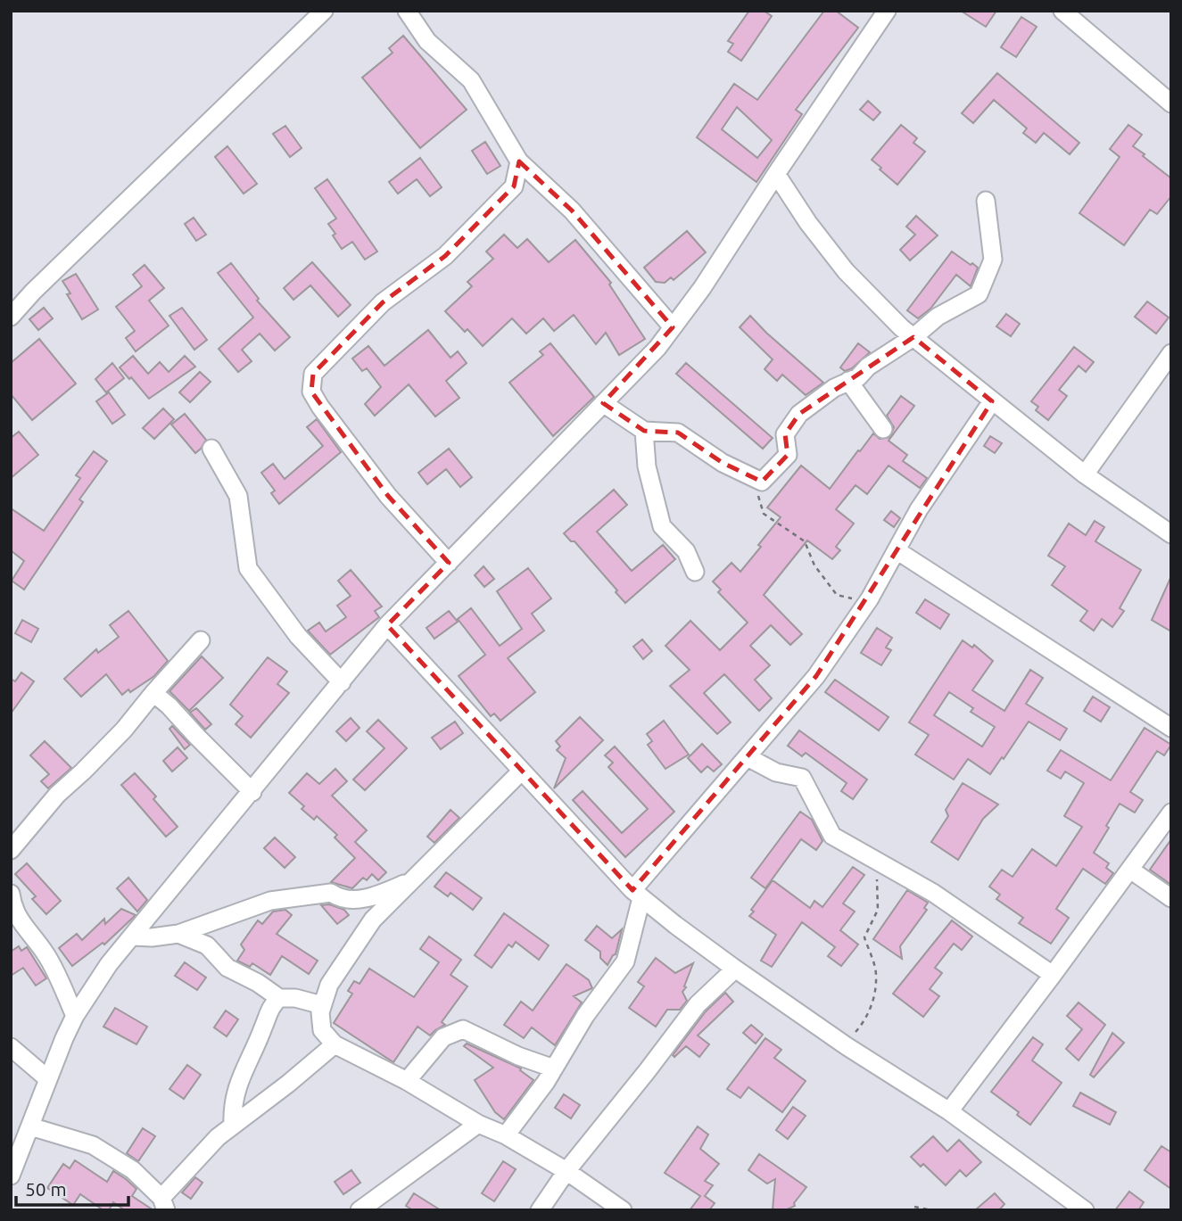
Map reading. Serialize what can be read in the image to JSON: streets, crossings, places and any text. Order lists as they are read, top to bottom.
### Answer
{
  "scale_bar": "50 m"
}
